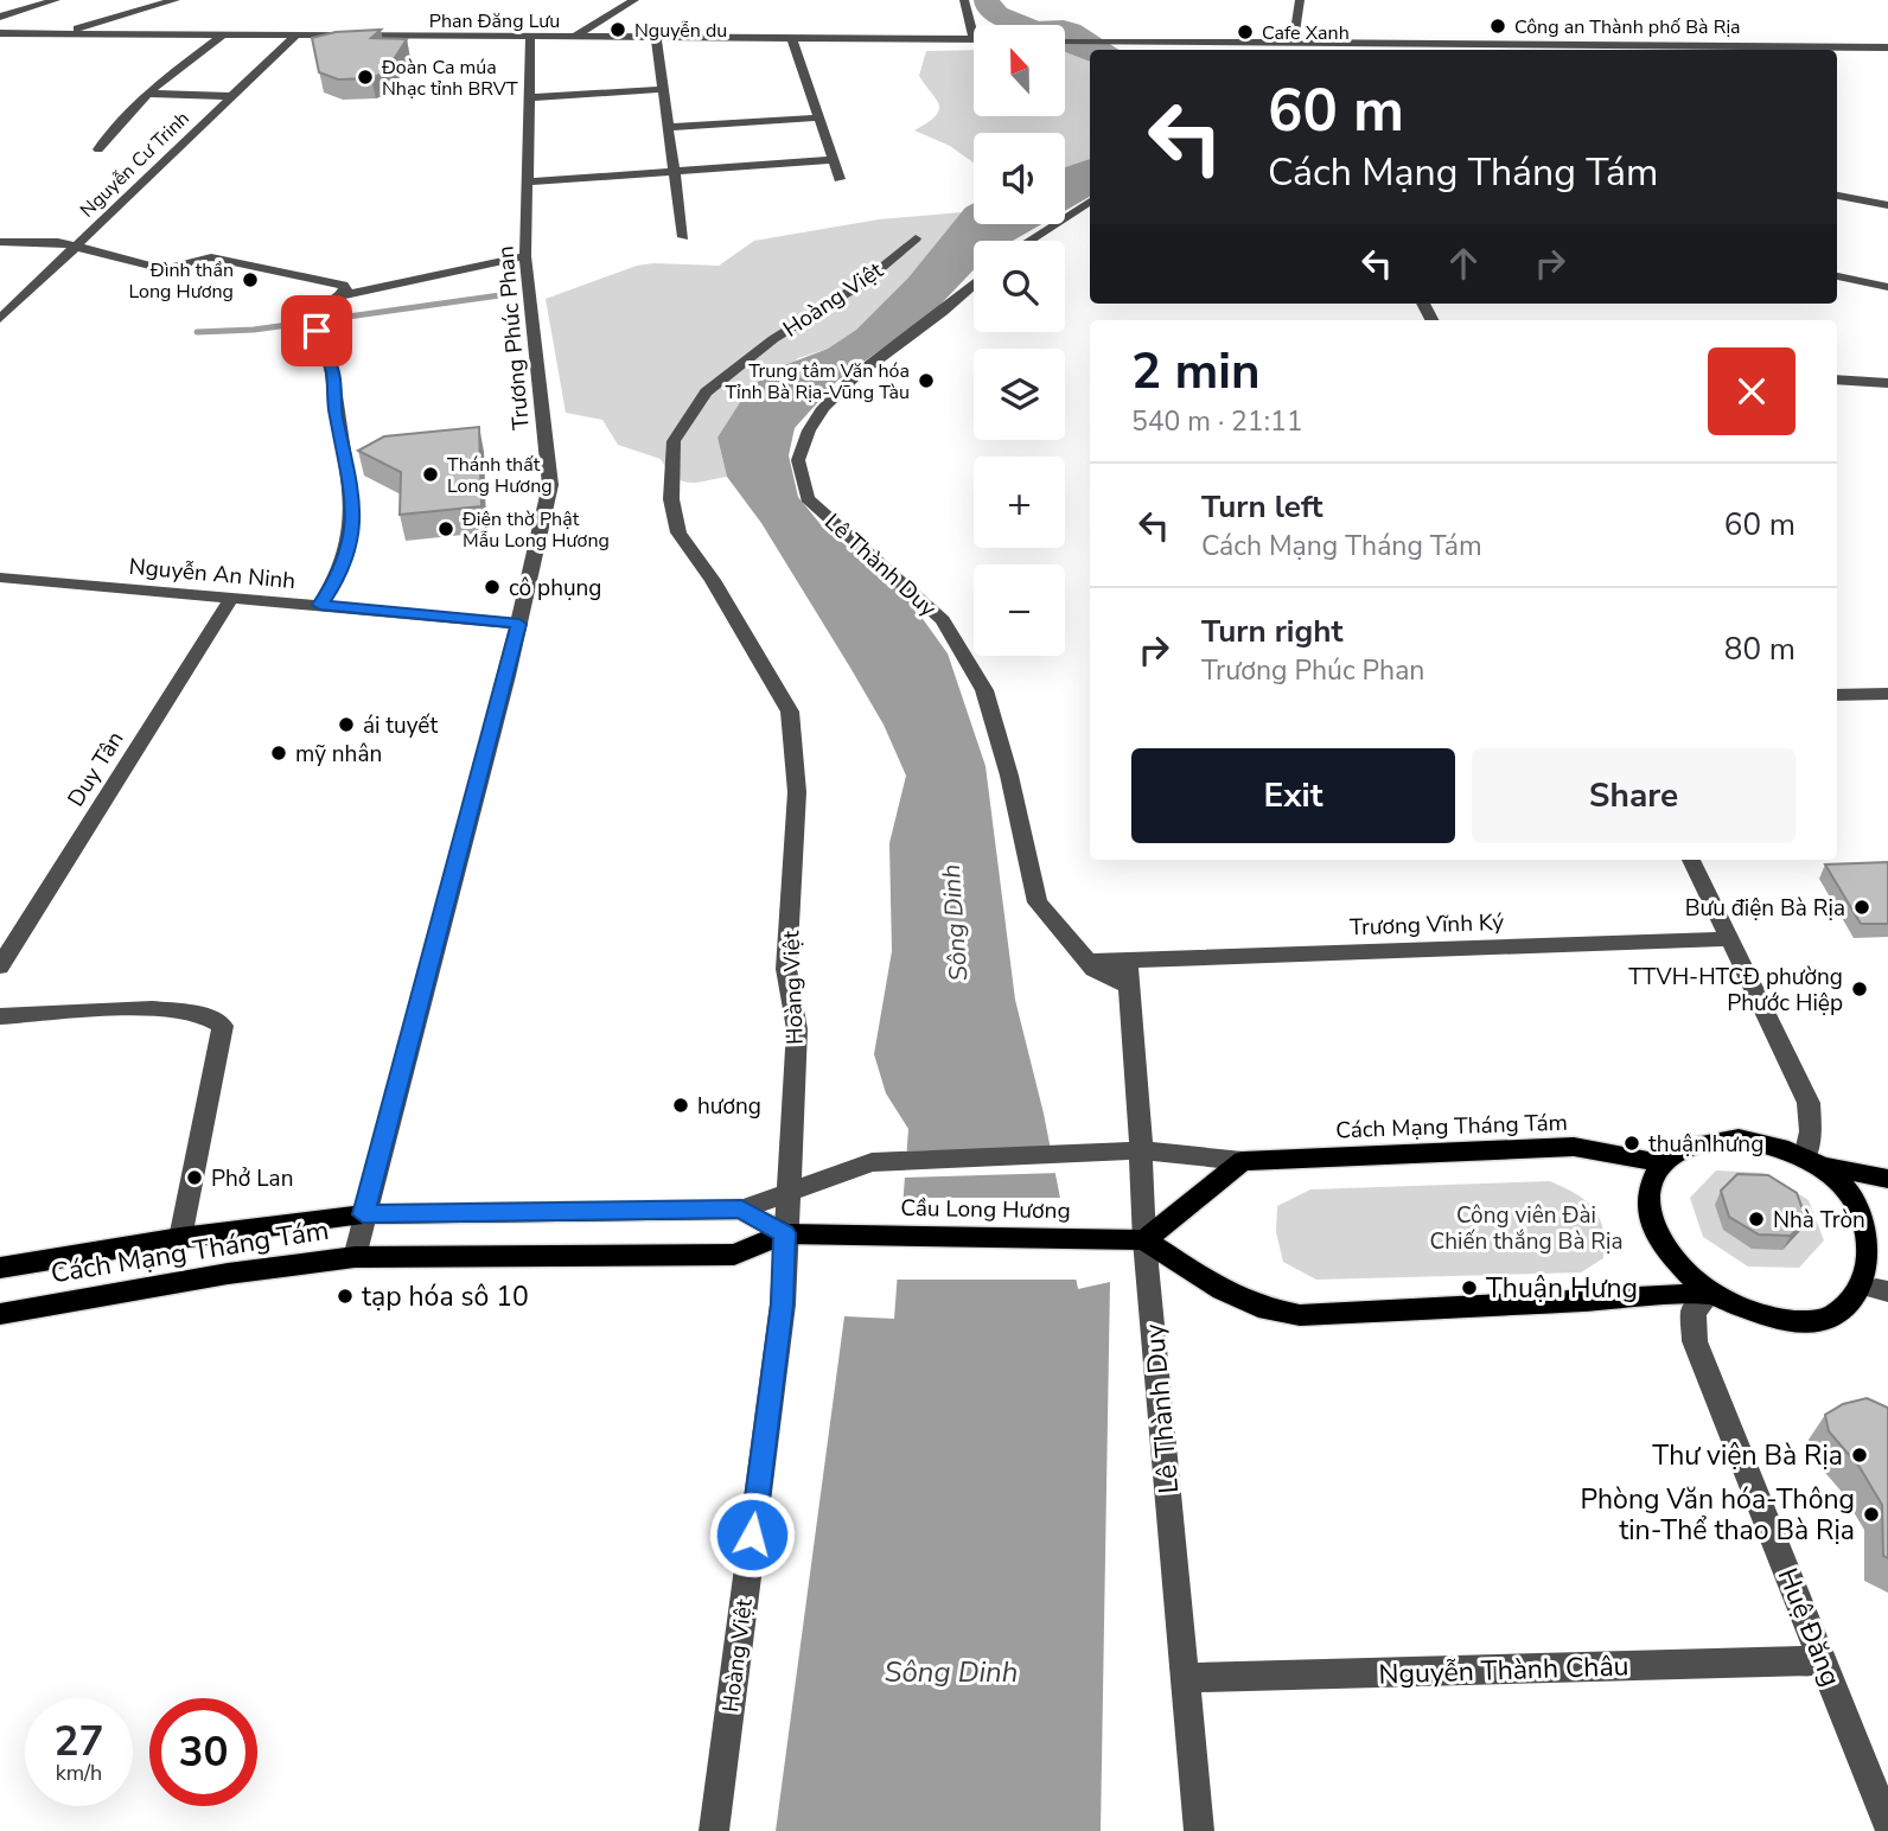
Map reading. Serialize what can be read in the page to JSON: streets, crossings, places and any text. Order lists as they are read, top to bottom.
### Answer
{
  "streets": {
    "main road": ["Cách Mạng Tháng Tám", "Cầu Long Hương"],
    "street": [
      "Phan Đăng Lưu",
      "Nguyễn Cư Trinh",
      "Hoàng Việt",
      "Trương Phúc Phan",
      "Lê Thành Duy",
      "Nguyễn An Ninh",
      "Duy Tân",
      "Trương Vĩnh Ký",
      "Huệ Đăng",
      "Nguyễn Thành Châu"
    ]
  },
  "crossings": [
    ["Phan Đăng Lưu", "Nguyễn Cư Trinh"],
    ["Phan Đăng Lưu", "Trương Phúc Phan"],
    ["Hoàng Việt", "Cách Mạng Tháng Tám"],
    ["Trương Phúc Phan", "Nguyễn An Ninh"],
    ["Trương Phúc Phan", "Cách Mạng Tháng Tám"],
    ["Lê Thành Duy", "Trương Vĩnh Ký"],
    ["Lê Thành Duy", "Cách Mạng Tháng Tám"],
    ["Lê Thành Duy", "Cầu Long Hương"],
    ["Lê Thành Duy", "Nguyễn Thành Châu"],
    ["Nguyễn An Ninh", "Duy Tân"],
    ["Cách Mạng Tháng Tám", "Cầu Long Hương"],
    ["Cách Mạng Tháng Tám", "Huệ Đăng"],
    ["Huệ Đăng", "Nguyễn Thành Châu"]
  ],
  "water": ["Sông Dinh"],
  "parks": ["Công viên Đài Chiến thắng Bà Rịa"],
  "places": [
    "Công an Thành phố Bà Rịa",
    "Nguyễn du",
    "Cafe Xanh",
    "Đoàn Ca múa Nhạc tỉnh BRVT",
    "Đình thần Long Hương",
    "Trung tâm Văn hóa Tỉnh Bà Rịa-Vũng Tàu",
    "Thánh thất Long Hương",
    "Điện thờ Phật Mẫu Long Hương",
    "cô phụng",
    "ái tuyết",
    "mỹ nhân",
    "Bưu điện Bà Rịa",
    "TTVH-HTCĐ phường Phước Hiệp",
    "hương",
    "thuận hưng",
    "Phở Lan",
    "Nhà Tròn",
    "Thuận Hưng",
    "tạp hóa sô 10",
    "Thư viện Bà Rịa",
    "Phòng Văn hóa-Thông tin-Thể thao Bà Rịa"
  ],
  "north": "top",
  "page": {
    "map_buttons": ["+", "−"],
    "turn": ["60 m", "Cách Mạng Tháng Tám"],
    "heading": ["2 min", "540 m · 21:11"],
    "list": [
      {
        "name": "Turn left",
        "note": "Cách Mạng Tháng Tám",
        "value": "60 m"
      },
      {
        "name": "Turn right",
        "note": "Trương Phúc Phan",
        "value": "80 m"
      }
    ],
    "buttons": ["Exit", "Share"],
    "speed": "27 km/h",
    "limit": "30"
  }
}
